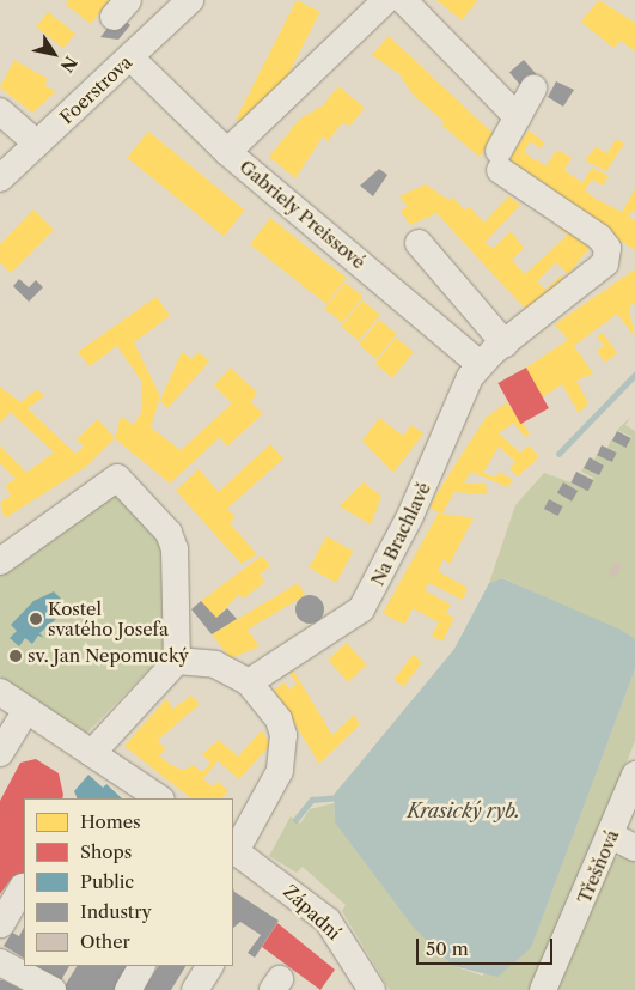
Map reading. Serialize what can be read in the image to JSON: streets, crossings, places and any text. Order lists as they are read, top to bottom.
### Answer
{
  "streets": {
    "street": [
      "Foerstrova",
      "Gabriely Preissové",
      "Na Brachlavě",
      "Třešňová",
      "Západní"
    ]
  },
  "crossings": [
    ["Foerstrova", "Gabriely Preissové"],
    ["Gabriely Preissové", "Na Brachlavě"],
    ["Na Brachlavě", "Západní"]
  ],
  "water": ["Krasický ryb."],
  "places": ["Kostel svatého Josefa", "sv. Jan Nepomucký"],
  "legend": [
    "Homes",
    "Shops",
    "Public",
    "Industry",
    "Other"
  ],
  "scale_bar": "50 m",
  "north": "bottom right"
}
